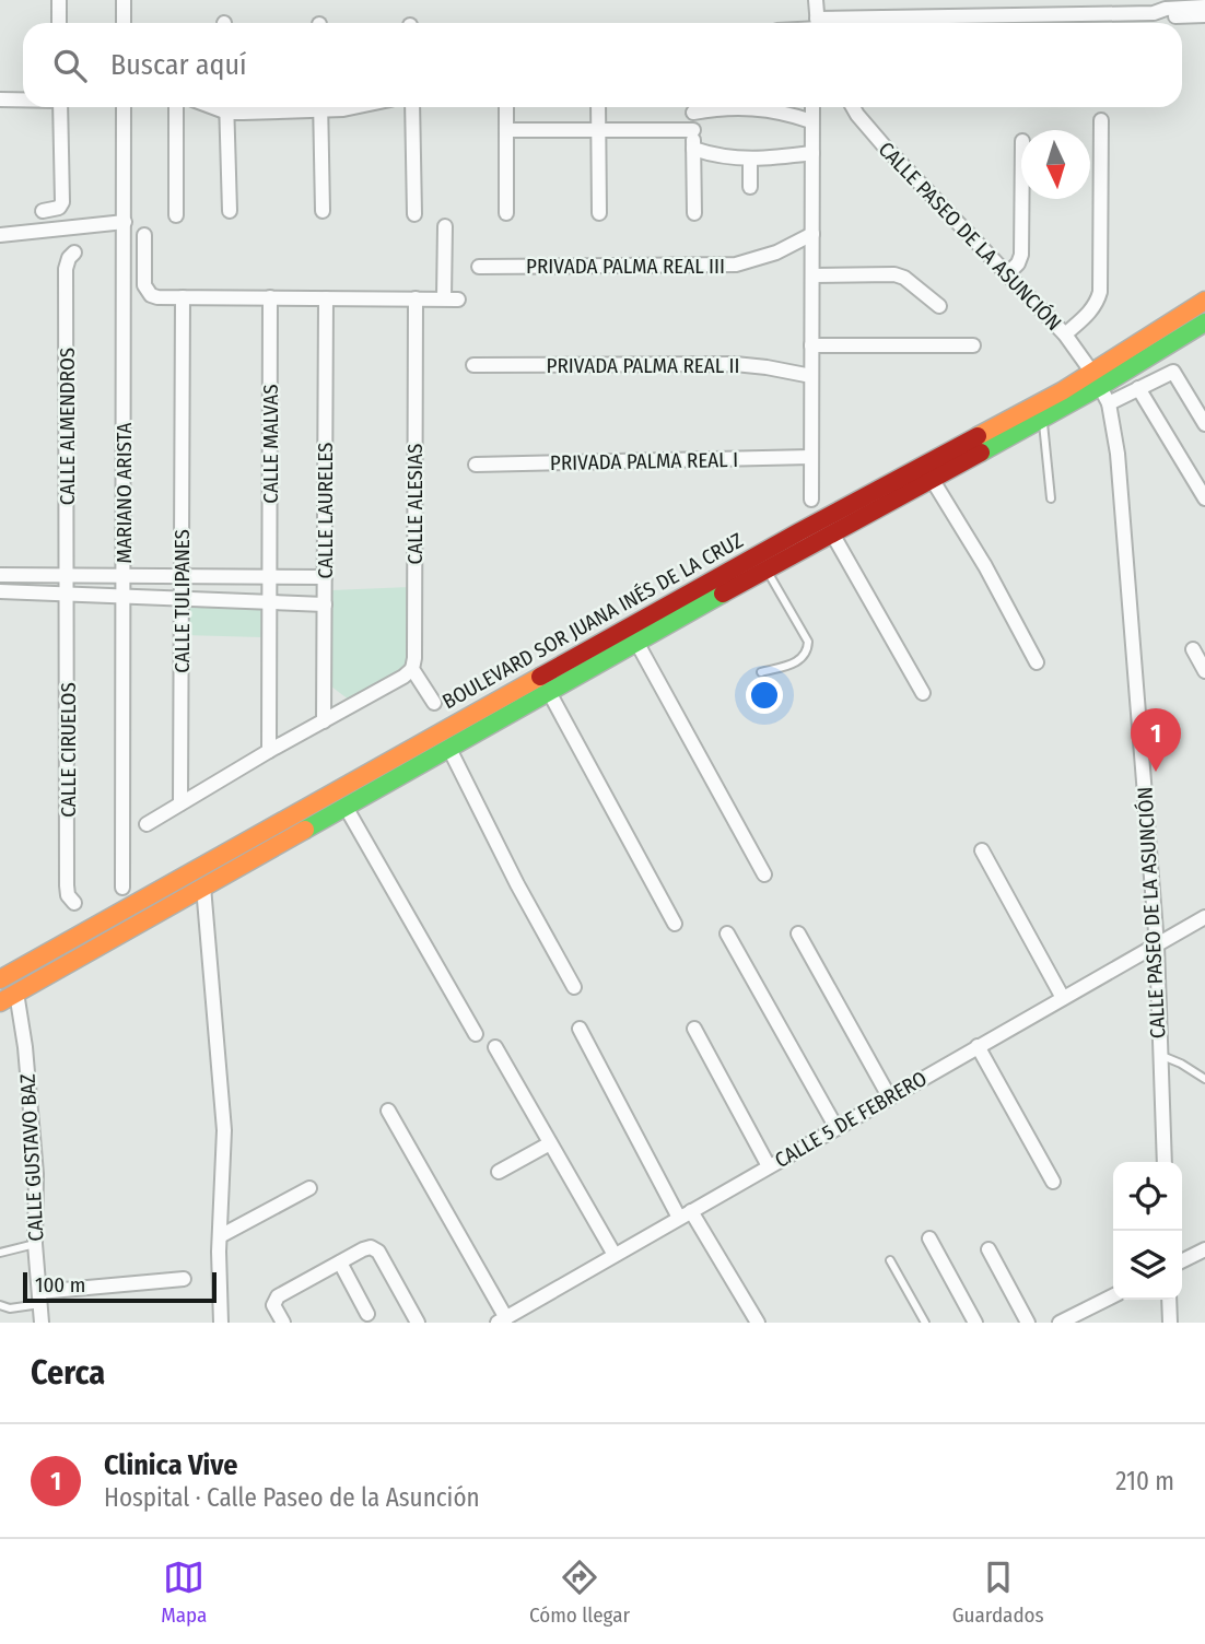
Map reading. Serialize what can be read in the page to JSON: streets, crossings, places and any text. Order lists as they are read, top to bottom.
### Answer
{
  "streets": {
    "main road": ["BOULEVARD SOR JUANA INÉS DE LA CRUZ"],
    "street": [
      "CALLE PASEO DE LA ASUNCIÓN",
      "PRIVADA PALMA REAL III",
      "PRIVADA PALMA REAL II",
      "CALLE ALMENDROS",
      "CALLE MALVAS",
      "PRIVADA PALMA REAL I",
      "MARIANO ARISTA",
      "CALLE ALESIAS",
      "CALLE LAURELES",
      "CALLE TULIPANES",
      "CALLE CIRUELOS",
      "CALLE 5 DE FEBRERO",
      "CALLE GUSTAVO BAZ"
    ]
  },
  "crossings": [
    ["CALLE PASEO DE LA ASUNCIÓN", "BOULEVARD SOR JUANA INÉS DE LA CRUZ"],
    ["CALLE PASEO DE LA ASUNCIÓN", "CALLE 5 DE FEBRERO"],
    ["CALLE ALMENDROS", "CALLE CIRUELOS"],
    ["BOULEVARD SOR JUANA INÉS DE LA CRUZ", "CALLE GUSTAVO BAZ"]
  ],
  "scale_bar": "100 m",
  "north": "bottom",
  "page": {
    "search": "Buscar aquí",
    "pins": "1",
    "scale": "100 m",
    "heading": "Cerca",
    "list": [
      {
        "mark": "1",
        "name": "Clinica Vive",
        "note": "Hospital · Calle Paseo de la Asunción",
        "value": "210 m"
      }
    ],
    "nav": ["Mapa", "Cómo llegar", "Guardados"]
  }
}
